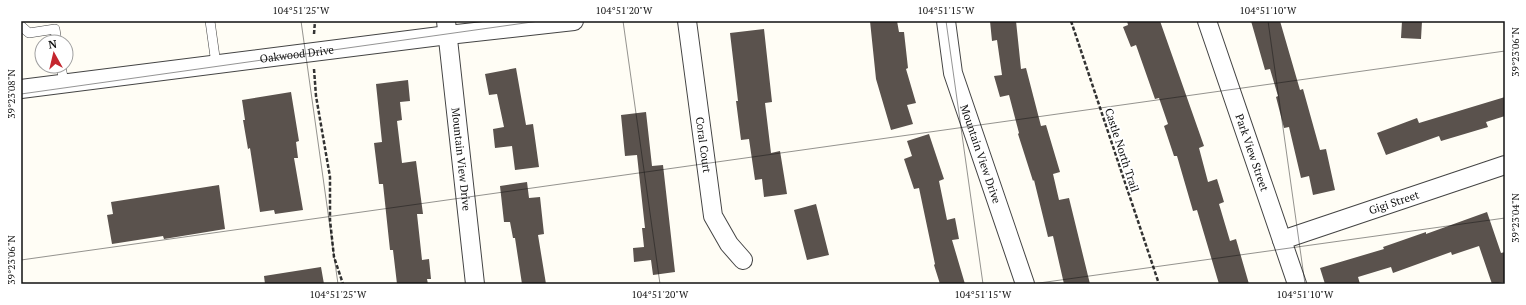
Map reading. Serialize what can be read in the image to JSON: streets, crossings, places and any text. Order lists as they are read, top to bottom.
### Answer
{
  "streets": {
    "street": [
      "Oakwood Drive",
      "Coral Court",
      "Park View Street",
      "Mountain View Drive",
      "Gigi Street"
    ],
    "path": ["Castle North Trail"]
  },
  "crossings": [
    ["Oakwood Drive", "Mountain View Drive"],
    ["Park View Street", "Gigi Street"]
  ],
  "north": "top",
  "coordinates": [
    "104°51'25\"W",
    "104°51'20\"W",
    "104°51'15\"W",
    "104°51'10\"W",
    "39°23'06\"N",
    "39°23'08\"N",
    "39°23'04\"N"
  ]
}
